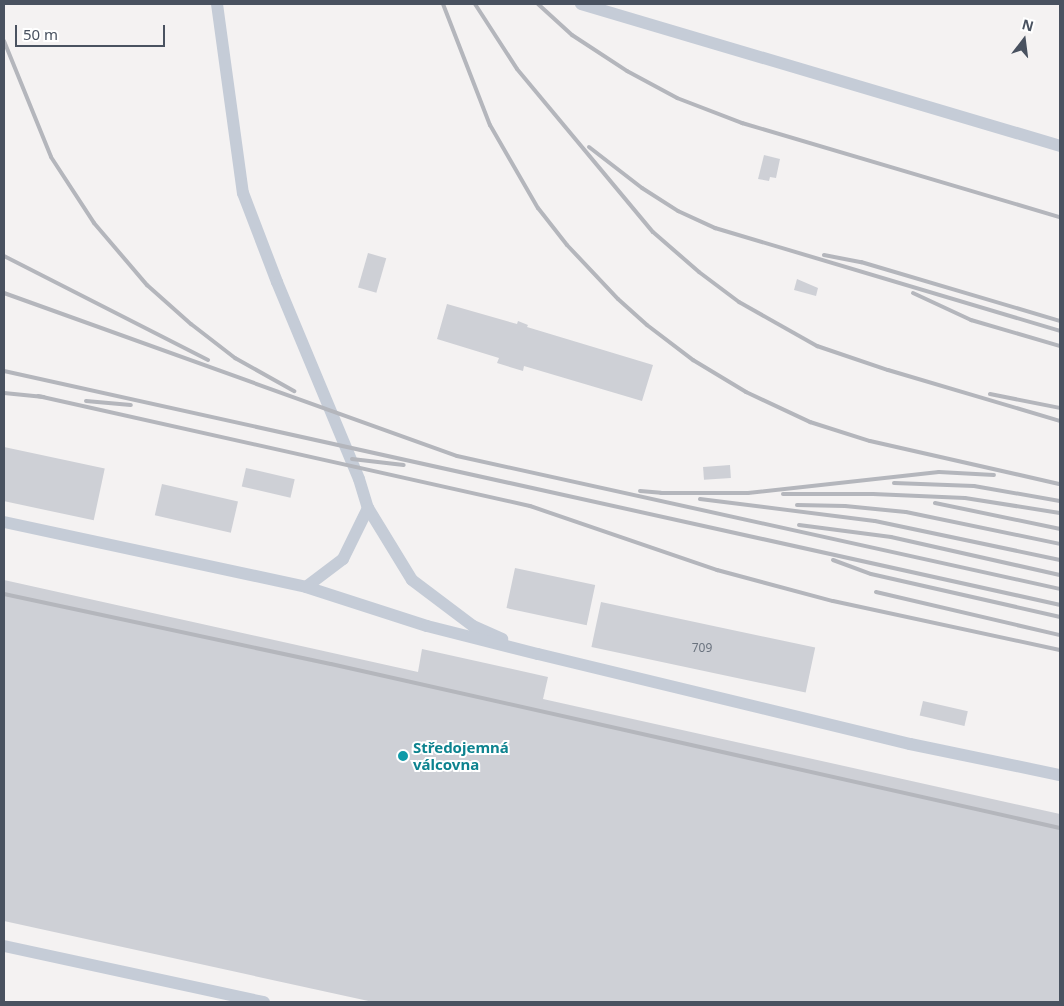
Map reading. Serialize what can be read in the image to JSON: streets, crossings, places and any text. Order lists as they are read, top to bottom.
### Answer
{
  "places": ["Středojemná válcovna"],
  "house_numbers": ["709"],
  "scale_bar": "50 m",
  "north": "top"
}
